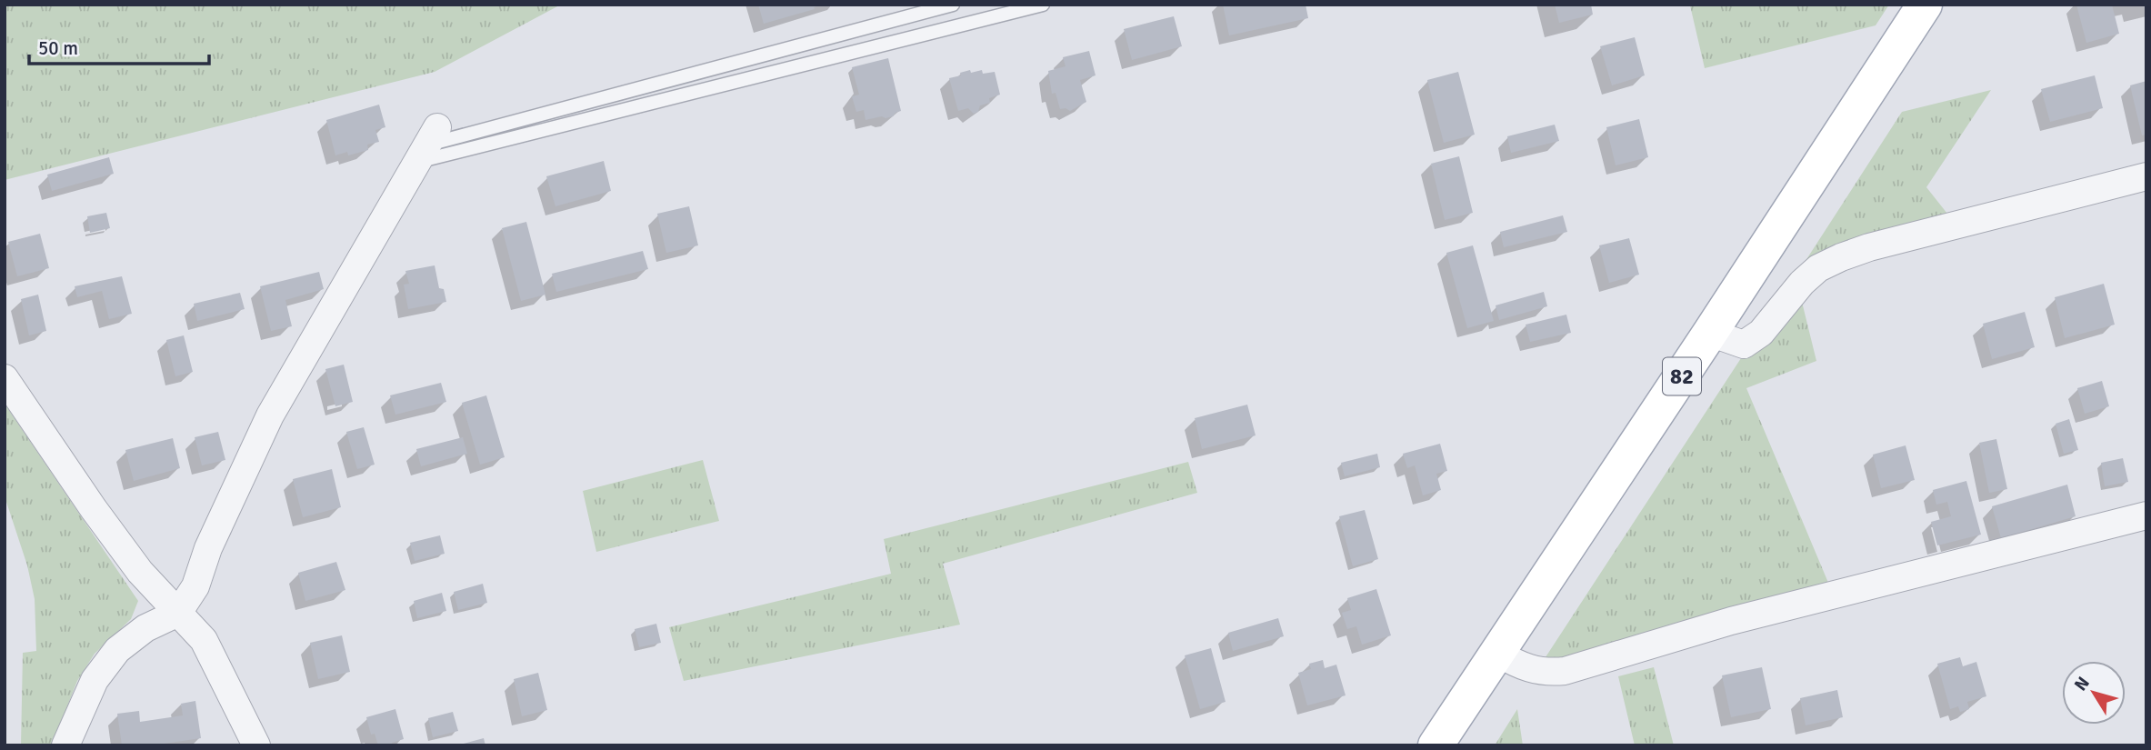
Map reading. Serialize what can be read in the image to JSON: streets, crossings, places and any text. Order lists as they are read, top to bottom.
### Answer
{
  "streets": {
    "main road": ["82"]
  },
  "scale_bar": "50 m",
  "north": "top left"
}
